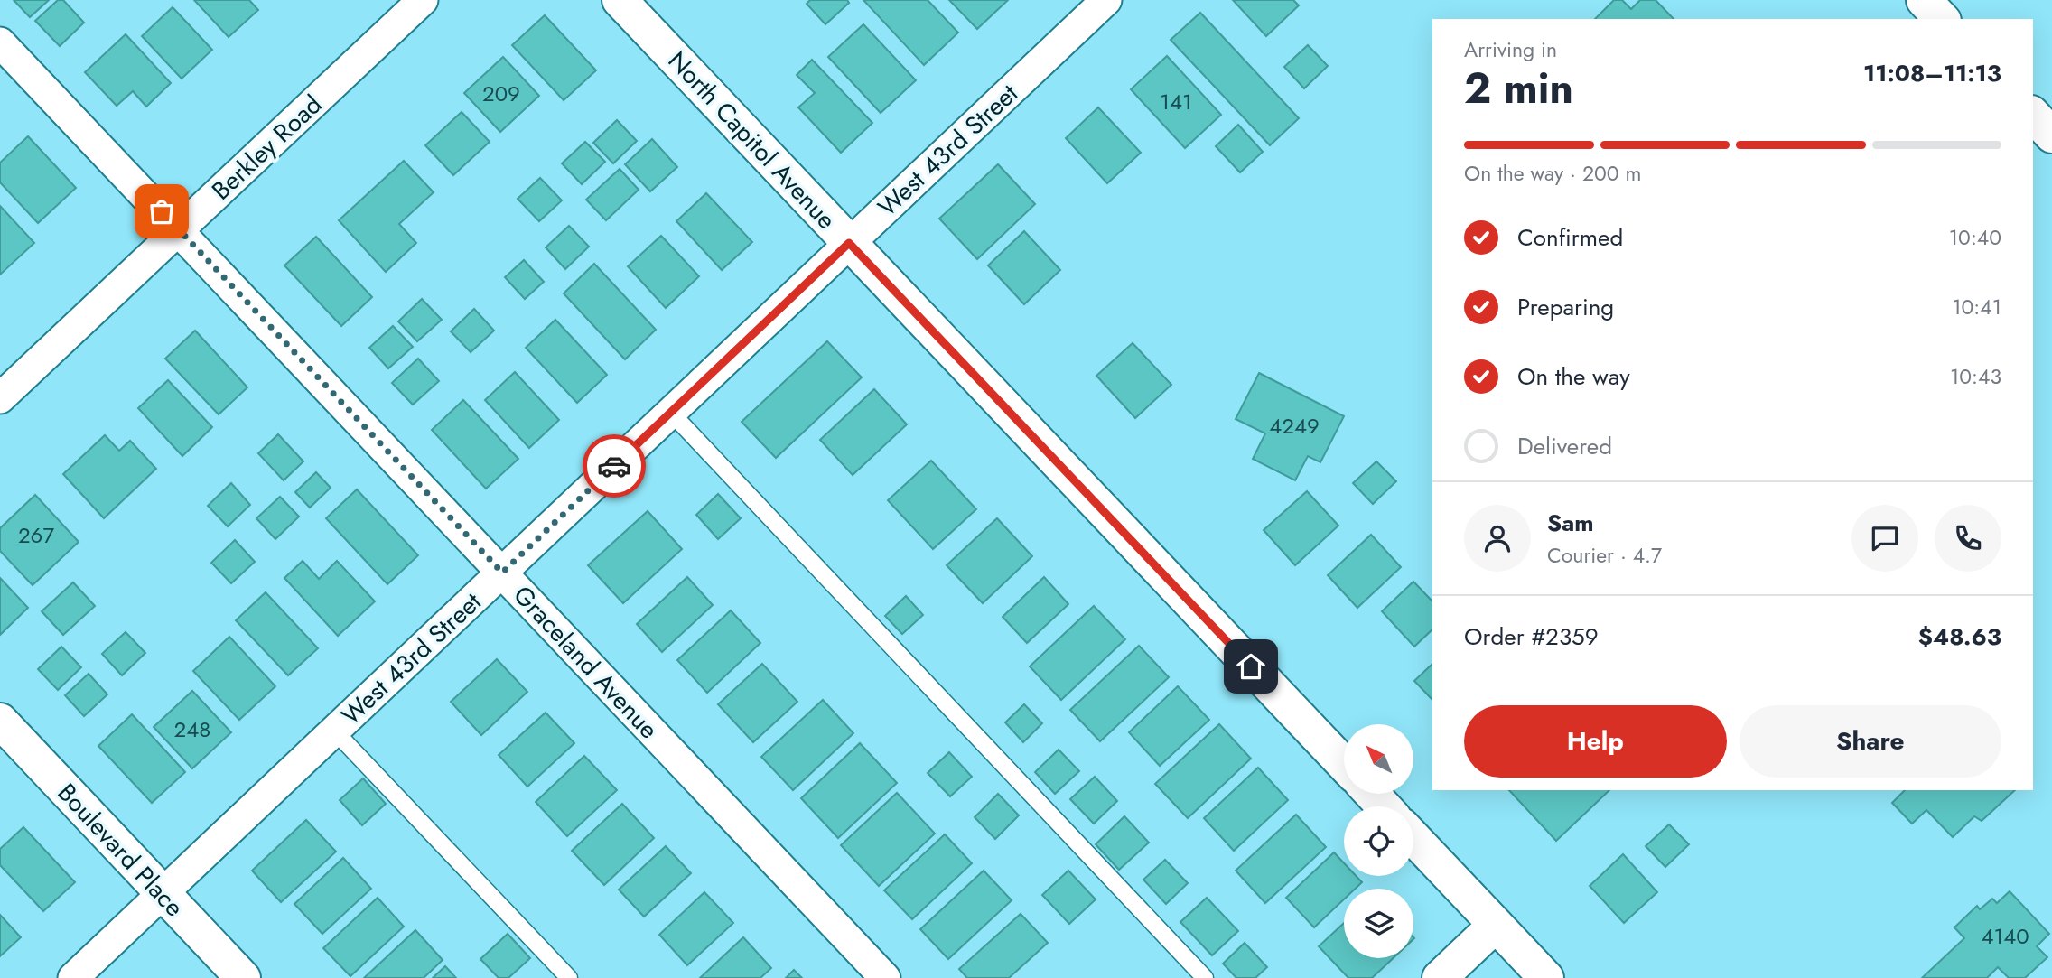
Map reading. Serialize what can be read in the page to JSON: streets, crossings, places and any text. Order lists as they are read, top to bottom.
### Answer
{
  "streets": {
    "main road": ["North Capitol Avenue", "Boulevard Place"],
    "street": ["Berkley Road", "West 43rd Street", "Graceland Avenue"]
  },
  "crossings": [
    ["North Capitol Avenue", "West 43rd Street"],
    ["Berkley Road", "Graceland Avenue"],
    ["West 43rd Street", "Graceland Avenue"],
    ["West 43rd Street", "Boulevard Place"]
  ],
  "house_numbers": [
    "209",
    "141",
    "4249",
    "267",
    "248",
    "4140"
  ],
  "north": "top left",
  "page": {
    "heading": ["2 min", "Arriving in", "11:08–11:13"],
    "panel": [
      "Sam",
      "Courier · 4.7",
      "Order #2359",
      "$48.63"
    ],
    "bar": "On the way · 200 m",
    "list": [
      ["Confirmed", "10:40"],
      ["Preparing", "10:41"],
      ["On the way", "10:43"],
      "Delivered"
    ],
    "buttons": ["Help", "Share"]
  }
}
